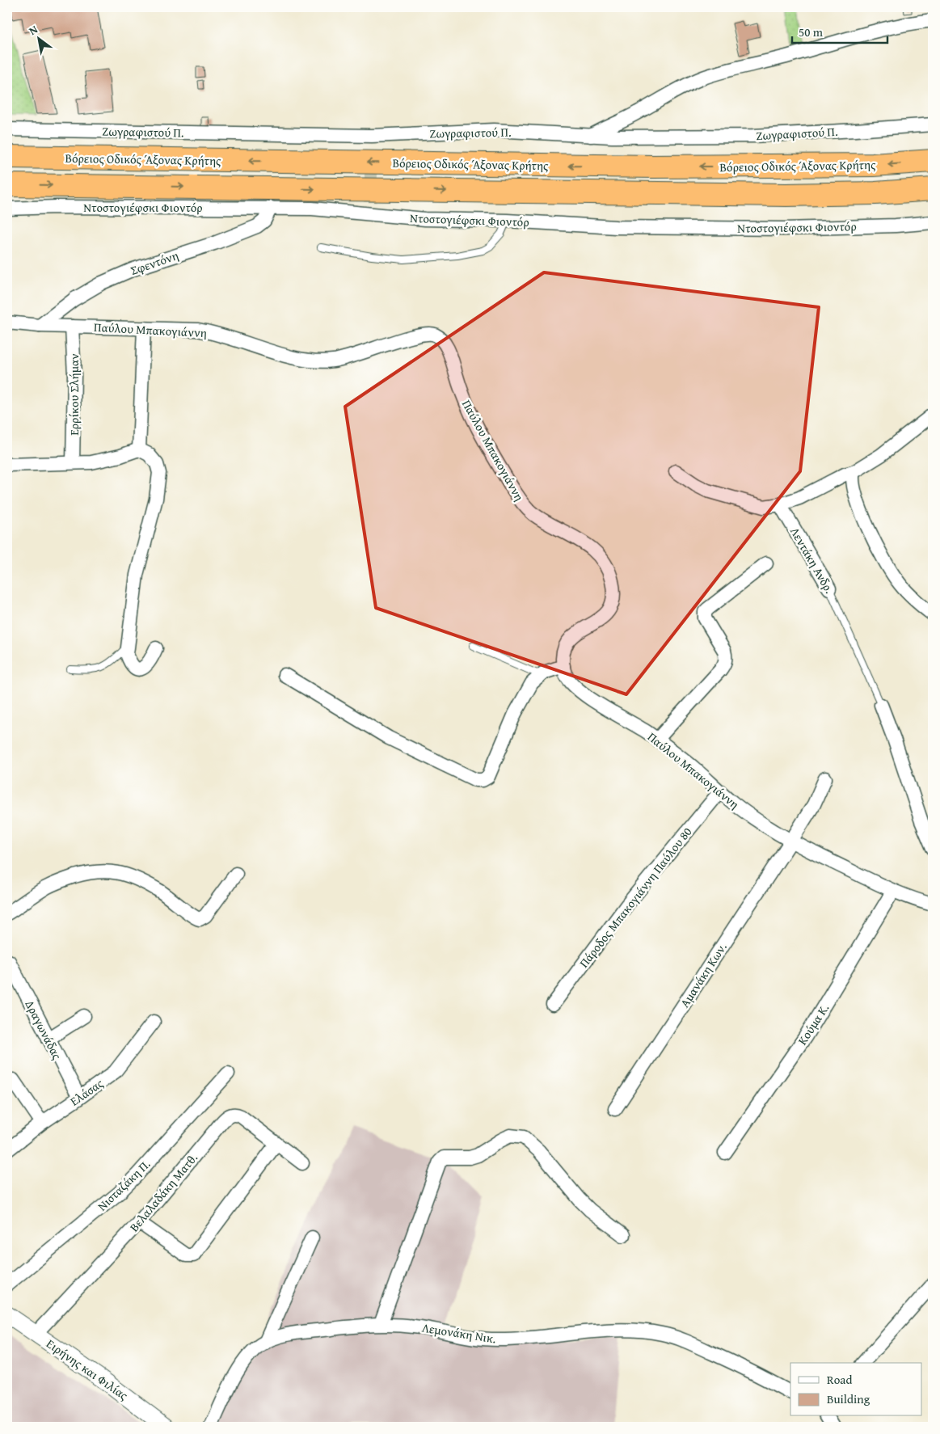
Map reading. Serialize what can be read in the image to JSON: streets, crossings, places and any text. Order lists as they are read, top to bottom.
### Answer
{
  "streets": {
    "highway": ["Βόρειος Οδικός Άξονας Κρήτης"],
    "street": [
      "Ζωγραφιστού Π.",
      "Ντοστογιέφσκι Φιοντόρ",
      "Σφεντόνη",
      "Παύλου Μπακογιάννη",
      "Ερρίκου Σλήμαν",
      "Λεντάκη Ανδρ.",
      "Πάροδος Μπακογιάννη Παύλου 80",
      "Αμανάκη Κων.",
      "Κούμα Κ.",
      "Δραγωνάδας",
      "Ελάσας",
      "Νισταζάκη Π.",
      "Βελαλαδάκη Ματθ.",
      "Λεμονάκη Νικ.",
      "Ειρήνης και Φιλίας"
    ]
  },
  "crossings": [
    ["Ντοστογιέφσκι Φιοντόρ", "Σφεντόνη"],
    ["Σφεντόνη", "Παύλου Μπακογιάννη"],
    ["Παύλου Μπακογιάννη", "Ερρίκου Σλήμαν"],
    ["Παύλου Μπακογιάννη", "Πάροδος Μπακογιάννη Παύλου 80"],
    ["Παύλου Μπακογιάννη", "Αμανάκη Κων."],
    ["Παύλου Μπακογιάννη", "Κούμα Κ."],
    ["Δραγωνάδας", "Ελάσας"],
    ["Βελαλαδάκη Ματθ.", "Ειρήνης και Φιλίας"]
  ],
  "legend": ["Road", "Building"],
  "scale_bar": "50 m",
  "north": "top left"
}
